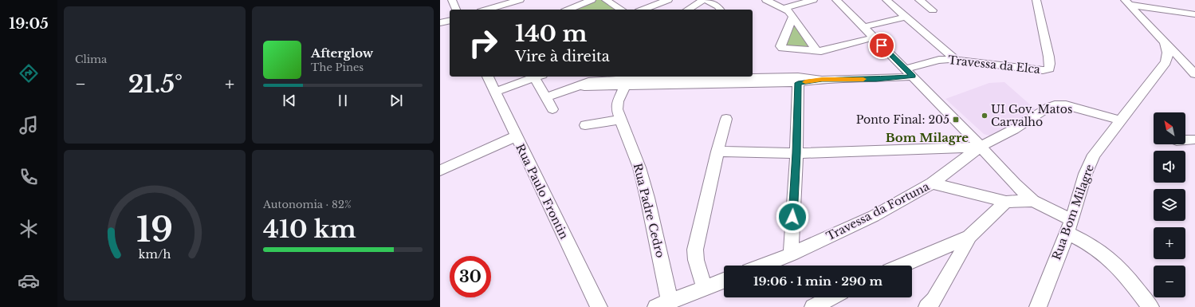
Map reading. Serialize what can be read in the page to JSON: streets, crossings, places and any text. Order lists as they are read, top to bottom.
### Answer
{
  "streets": {
    "street": [
      "Travessa da Elca",
      "Rua Paulo Frontin",
      "Rua Padre Cedro",
      "Travessa da Fortuna",
      "Rua Bom Milagre"
    ]
  },
  "crossings": [
    ["Travessa da Elca", "Rua Padre Cedro"],
    ["Travessa da Fortuna", "Rua Bom Milagre"]
  ],
  "districts": ["Bom Milagre"],
  "places": {
    "other": ["UI Gov. Matos Carvalho"],
    "transit": ["Ponto Final: 205"]
  },
  "north": "top left",
  "page": {
    "tabs": "19:05",
    "tile": [
      "Clima",
      ["Autonomia · 82%", "410 km"]
    ],
    "turn": ["140 m", "Vire à direita"],
    "song": ["Afterglow", "The Pines"],
    "heat": ["−", "21.5°", "+"],
    "map_buttons": ["+", "−"],
    "limit": "30",
    "trip": "19:06 · 1 min · 290 m",
    "gauge": ["19", "km/h"]
  }
}
